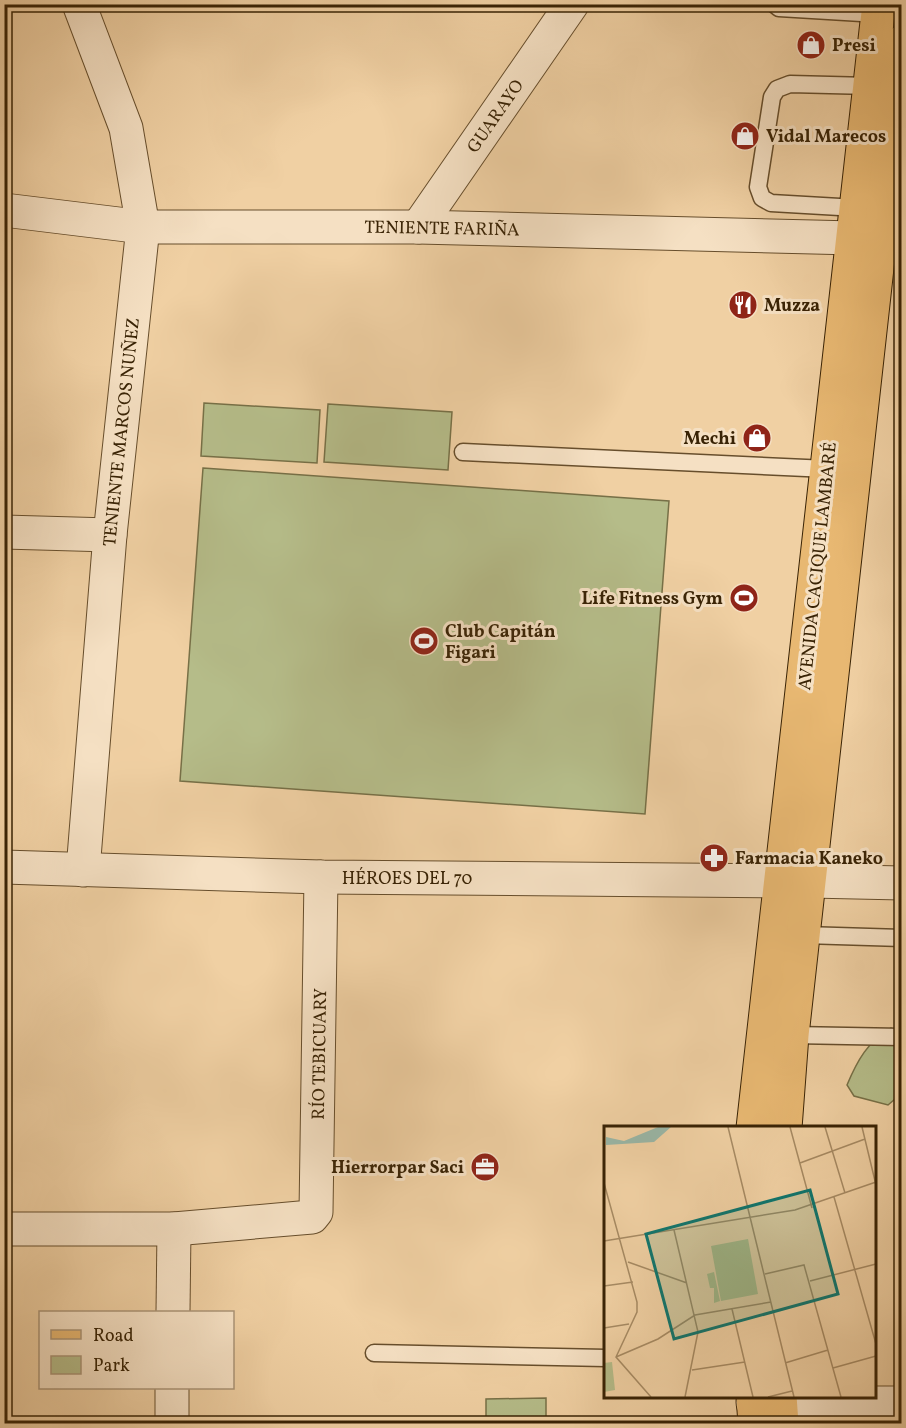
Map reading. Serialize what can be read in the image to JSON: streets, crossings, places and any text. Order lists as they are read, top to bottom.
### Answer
{
  "streets": {
    "main road": ["AVENIDA CACIQUE LAMBARÉ"],
    "street": [
      "GUARAYO",
      "TENIENTE FARIÑA",
      "TENIENTE MARCOS NUÑEZ",
      "HÉROES DEL 70",
      "RÍO TEBICUARY"
    ]
  },
  "crossings": [
    ["GUARAYO", "TENIENTE FARIÑA"],
    ["TENIENTE FARIÑA", "TENIENTE MARCOS NUÑEZ"],
    ["TENIENTE FARIÑA", "AVENIDA CACIQUE LAMBARÉ"],
    ["TENIENTE MARCOS NUÑEZ", "HÉROES DEL 70"],
    ["AVENIDA CACIQUE LAMBARÉ", "HÉROES DEL 70"],
    ["HÉROES DEL 70", "RÍO TEBICUARY"]
  ],
  "places": {
    "shop": ["Presi", "Vidal Marecos", "Mechi"],
    "restaurant": ["Muzza"],
    "sports": ["Life Fitness Gym", "Club Capitán Figari"],
    "pharmacy": ["Farmacia Kaneko"],
    "office": ["Hierrorpar Saci"]
  },
  "legend": ["Road", "Park"]
}
